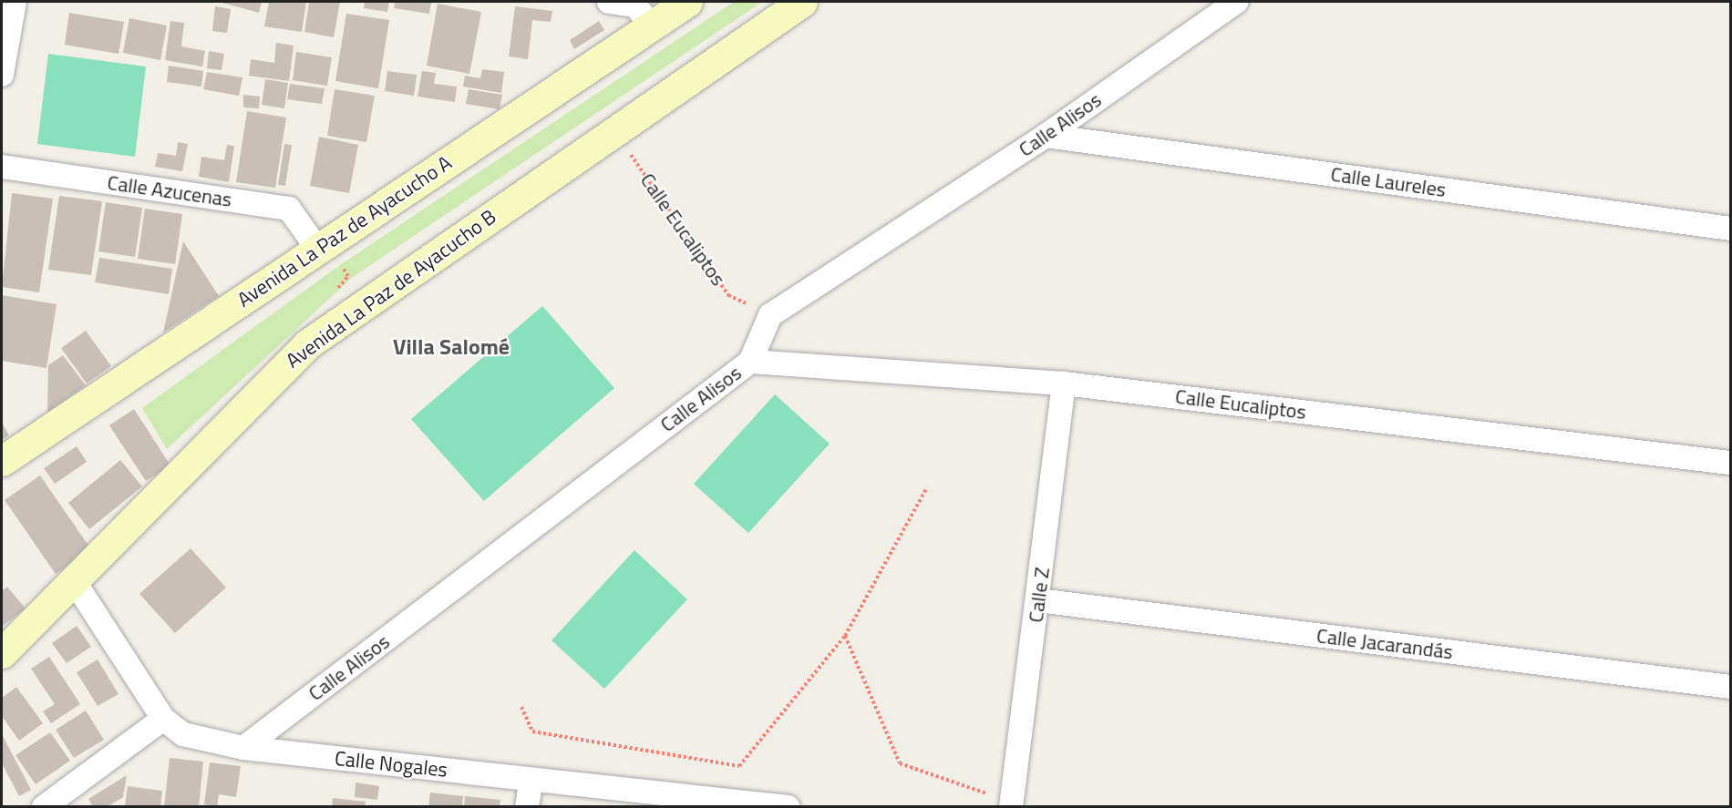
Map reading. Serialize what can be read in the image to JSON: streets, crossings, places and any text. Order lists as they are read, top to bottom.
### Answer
{
  "streets": {
    "main road": ["Avenida La Paz de Ayacucho A", "Avenida La Paz de Ayacucho B"],
    "street": [
      "Calle Alisos",
      "Calle Laureles",
      "Calle Azucenas",
      "Calle Eucaliptos",
      "Calle Z",
      "Calle Jacarandás",
      "Calle Nogales"
    ]
  },
  "crossings": [
    ["Calle Alisos", "Calle Laureles"],
    ["Calle Alisos", "Calle Eucaliptos"],
    ["Calle Alisos", "Calle Nogales"],
    ["Calle Azucenas", "Avenida La Paz de Ayacucho A"],
    ["Calle Eucaliptos", "Calle Z"],
    ["Avenida La Paz de Ayacucho B", "Calle Nogales"],
    ["Calle Z", "Calle Jacarandás"]
  ],
  "districts": ["Villa Salomé"]
}
